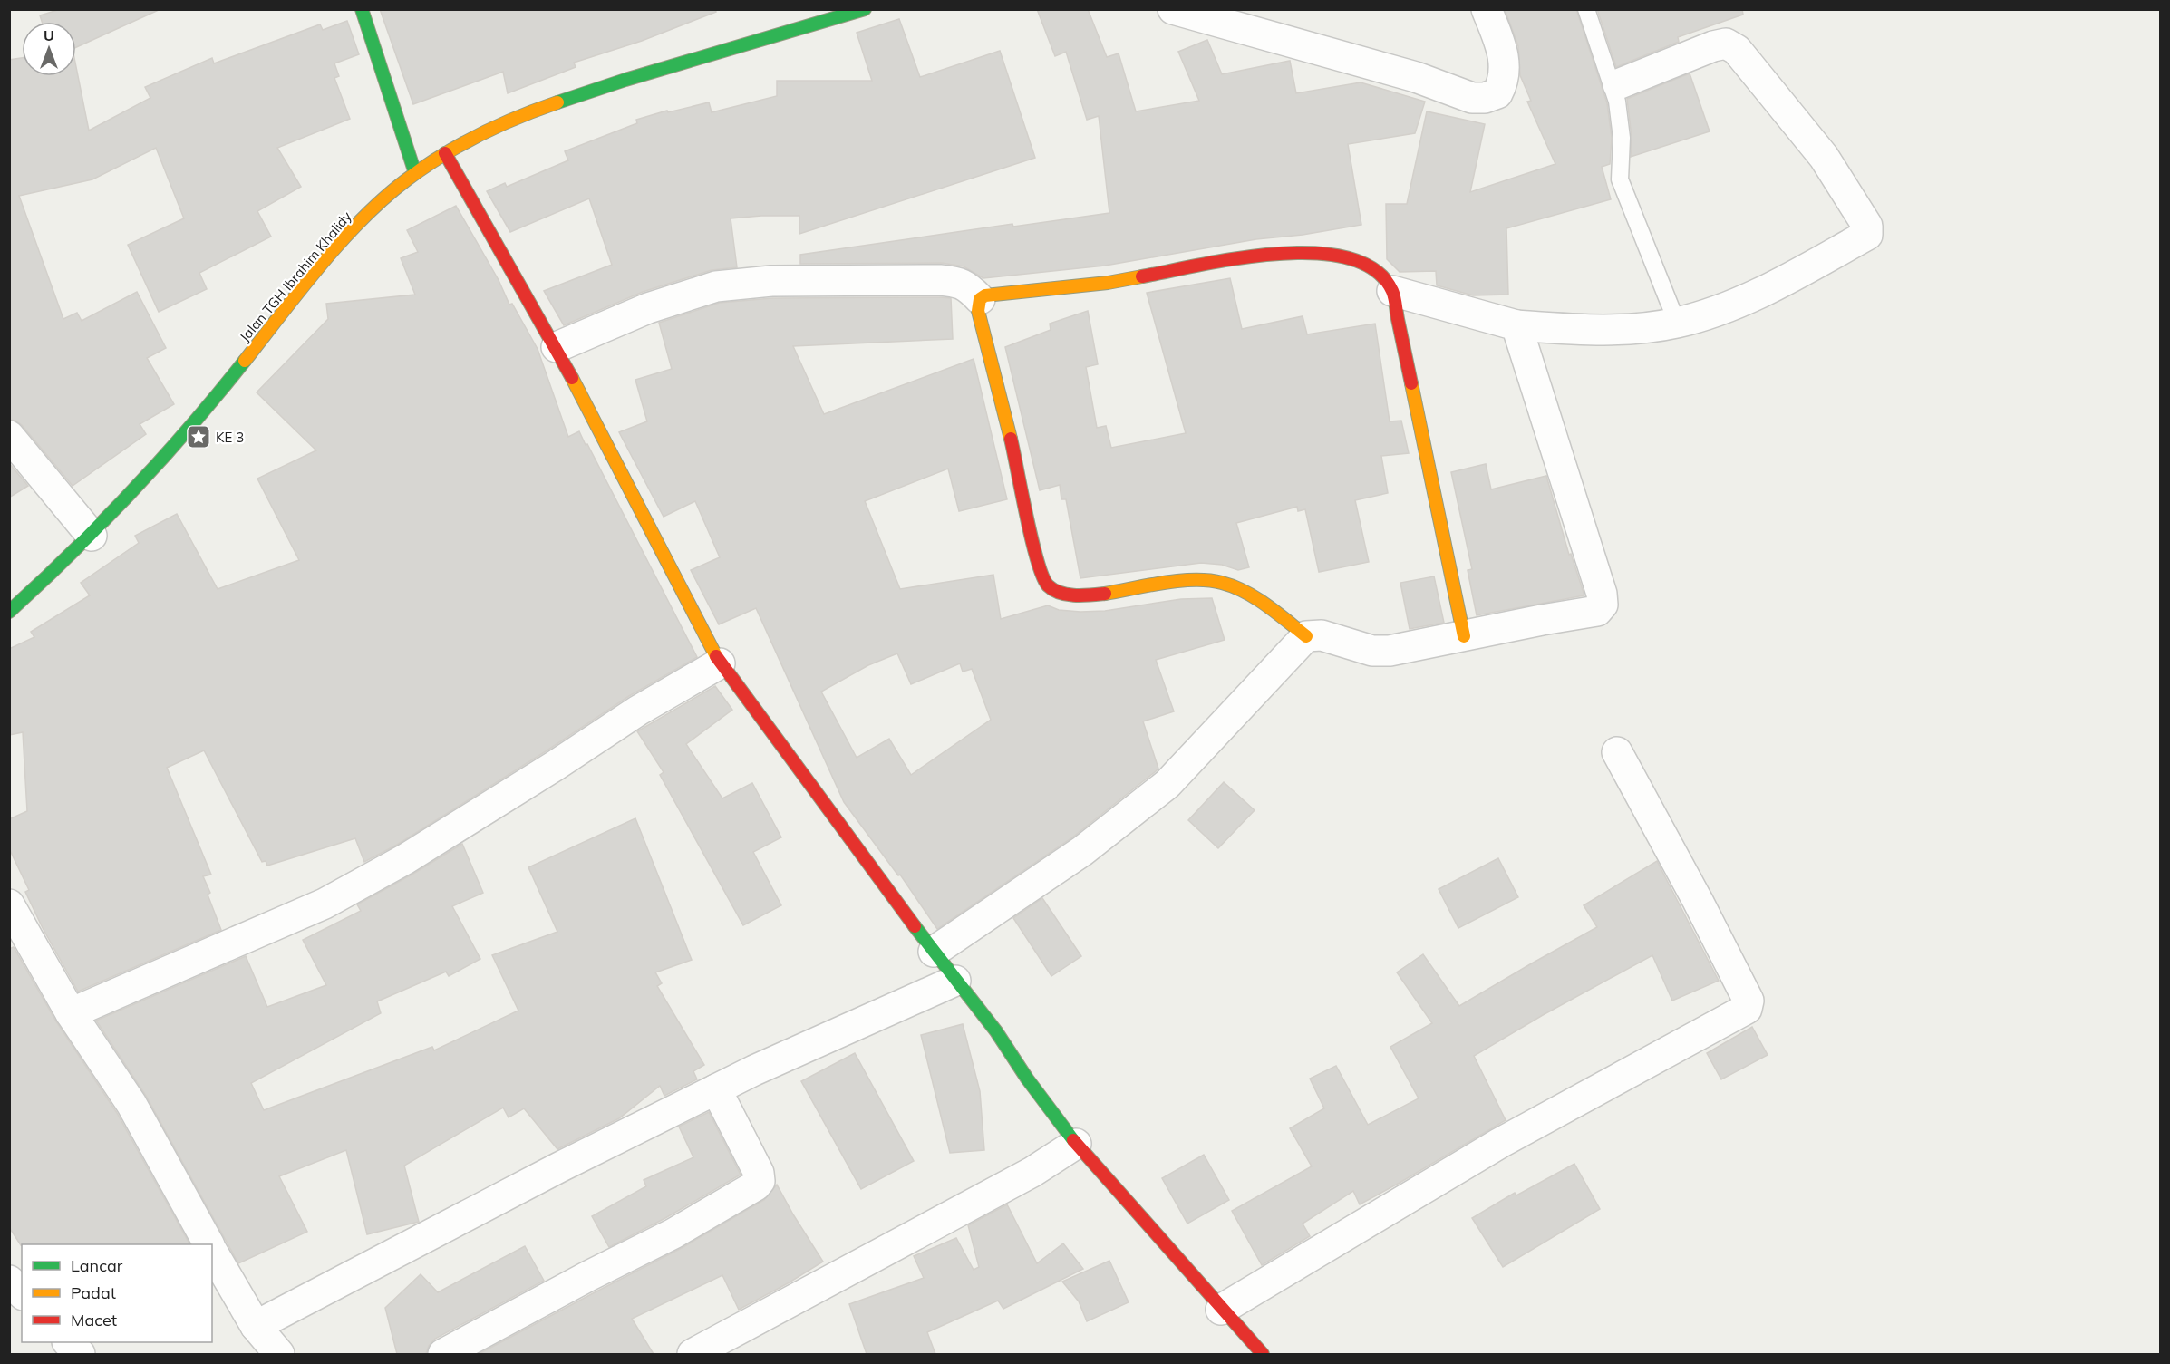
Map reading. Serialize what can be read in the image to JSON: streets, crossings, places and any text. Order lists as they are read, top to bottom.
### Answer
{
  "streets": {
    "street": ["Jalan TGH Ibrahim Khalidy"]
  },
  "places": {
    "place": ["KE 3"]
  },
  "legend": ["Lancar", "Padat", "Macet"],
  "north": "top"
}
